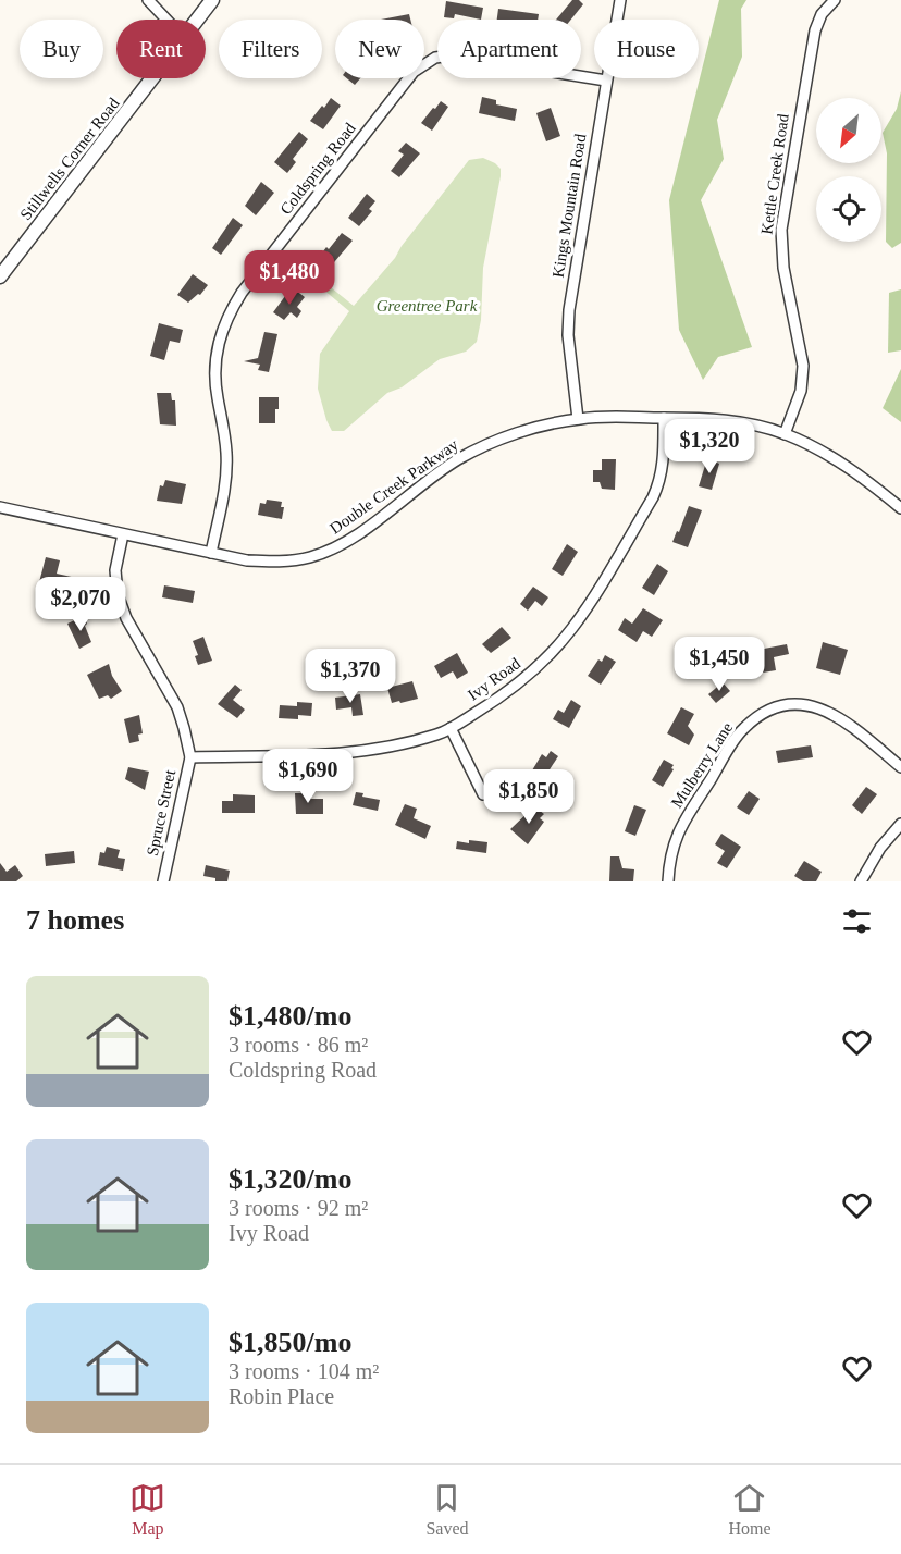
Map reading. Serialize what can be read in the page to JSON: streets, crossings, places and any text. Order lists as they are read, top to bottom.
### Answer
{
  "streets": {
    "street": [
      "Stillwells Corner Road",
      "Coldspring Road",
      "Kettle Creek Road",
      "Kings Mountain Road",
      "Double Creek Parkway",
      "Ivy Road",
      "Mulberry Lane",
      "Spruce Street"
    ]
  },
  "crossings": [
    ["Coldspring Road", "Kings Mountain Road"],
    ["Coldspring Road", "Double Creek Parkway"],
    ["Kettle Creek Road", "Double Creek Parkway"],
    ["Kings Mountain Road", "Double Creek Parkway"],
    ["Double Creek Parkway", "Ivy Road"],
    ["Double Creek Parkway", "Spruce Street"],
    ["Ivy Road", "Spruce Street"]
  ],
  "parks": ["Greentree Park"],
  "north": "bottom left",
  "page": {
    "chip": [
      "Buy",
      "Rent",
      "Filters",
      "New",
      "Apartment",
      "House"
    ],
    "price": [
      "$1,480",
      "$1,320",
      "$2,070",
      "$1,450",
      "$1,370",
      "$1,690",
      "$1,850"
    ],
    "heading": "7 homes",
    "list": [
      {
        "name": "$1,480/mo",
        "note": "3 rooms · 86 m² · Coldspring Road"
      },
      {
        "name": "$1,320/mo",
        "note": "3 rooms · 92 m² · Ivy Road"
      },
      {
        "name": "$1,850/mo",
        "note": "3 rooms · 104 m² · Robin Place"
      }
    ],
    "tabs": ["Map", "Saved", "Home"]
  }
}
